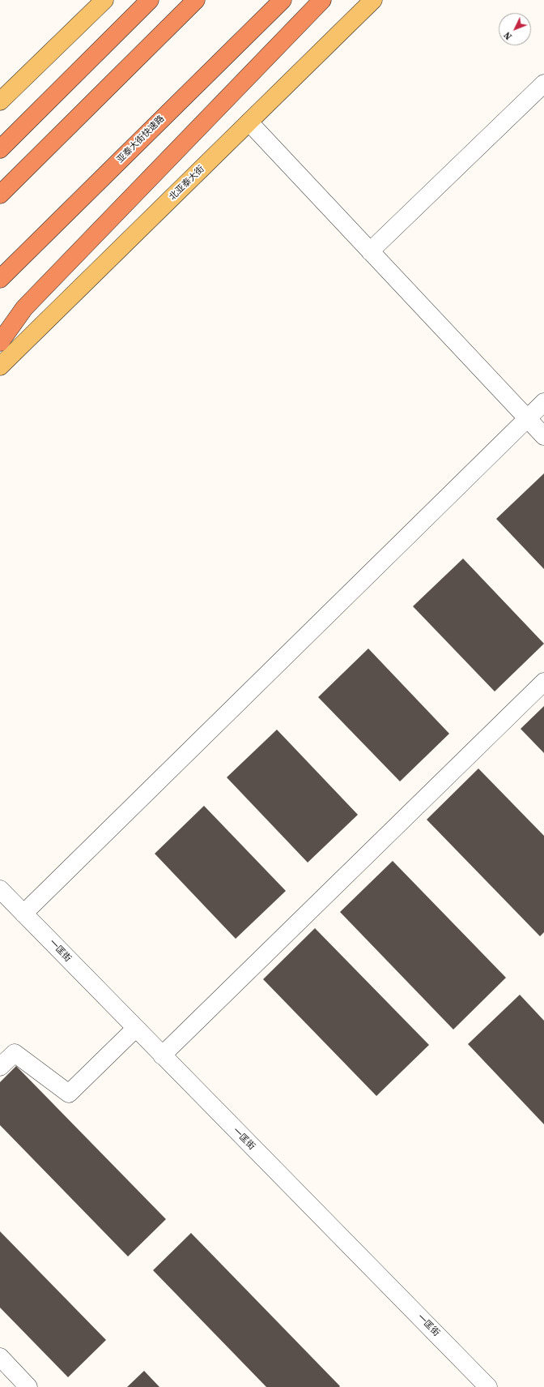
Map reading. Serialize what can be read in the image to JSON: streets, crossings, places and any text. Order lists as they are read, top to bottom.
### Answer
{
  "streets": {
    "highway": ["亚泰大街快速路"],
    "main road": ["北亚泰大街"],
    "street": ["一匡街"]
  },
  "north": "bottom left"
}
